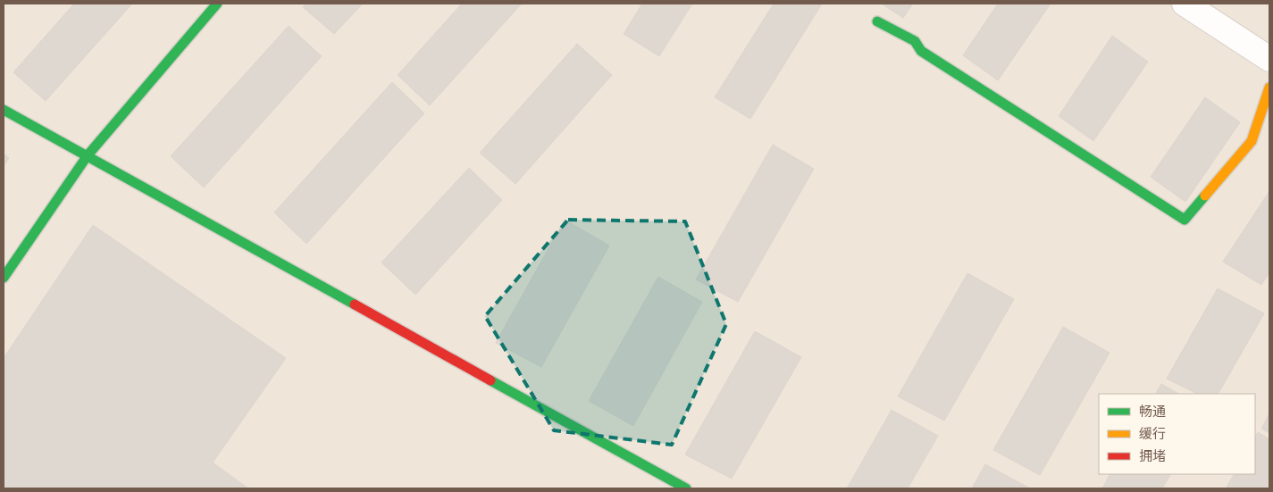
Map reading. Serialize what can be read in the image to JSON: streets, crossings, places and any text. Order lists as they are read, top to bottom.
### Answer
{
  "legend": ["畅通", "缓行", "拥堵"]
}
